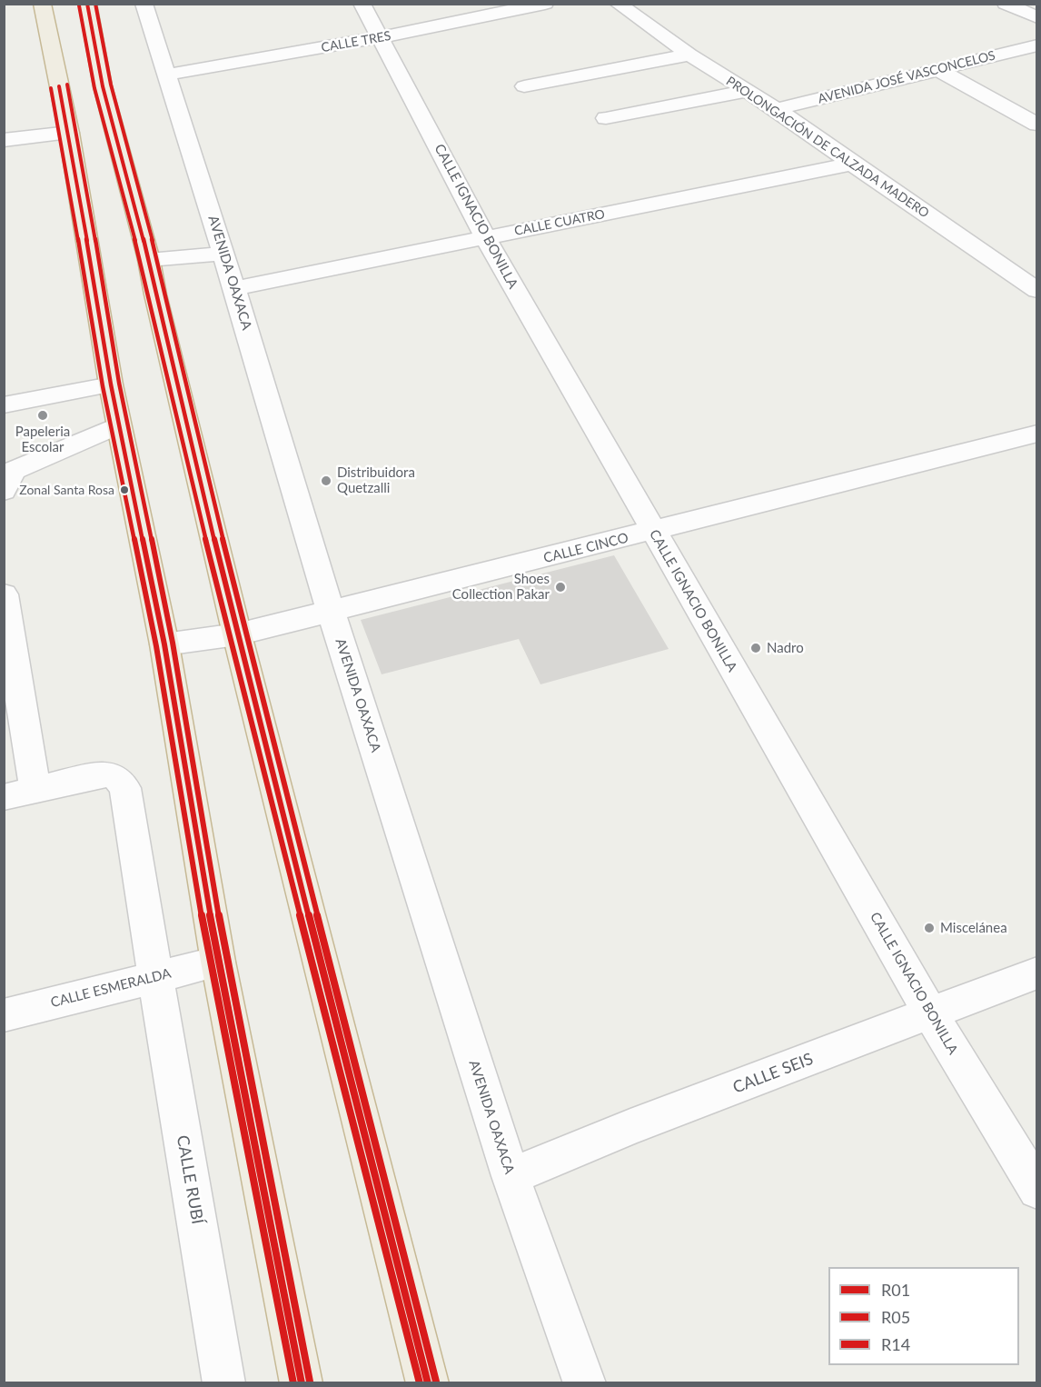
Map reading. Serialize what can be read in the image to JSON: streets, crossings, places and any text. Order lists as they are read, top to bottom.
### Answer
{
  "streets": {
    "street": [
      "CALLE TRES",
      "AVENIDA JOSÉ VASCONCELOS",
      "PROLONGACIÓN DE CALZADA MADERO",
      "CALLE IGNACIO BONILLA",
      "CALLE CUATRO",
      "AVENIDA OAXACA",
      "CALLE CINCO",
      "CALLE ESMERALDA",
      "CALLE SEIS",
      "CALLE RUBÍ"
    ]
  },
  "crossings": [
    ["CALLE TRES", "CALLE IGNACIO BONILLA"],
    ["CALLE TRES", "AVENIDA OAXACA"],
    ["AVENIDA JOSÉ VASCONCELOS", "PROLONGACIÓN DE CALZADA MADERO"],
    ["PROLONGACIÓN DE CALZADA MADERO", "CALLE CUATRO"],
    ["CALLE IGNACIO BONILLA", "CALLE CUATRO"],
    ["CALLE IGNACIO BONILLA", "CALLE CINCO"],
    ["CALLE IGNACIO BONILLA", "CALLE SEIS"],
    ["CALLE CUATRO", "AVENIDA OAXACA"],
    ["AVENIDA OAXACA", "CALLE CINCO"],
    ["AVENIDA OAXACA", "CALLE SEIS"],
    ["CALLE ESMERALDA", "CALLE RUBÍ"]
  ],
  "places": [
    "Papeleria Escolar",
    "Distribuidora Quetzalli",
    "Zonal Santa Rosa",
    "Shoes Collection Pakar",
    "Nadro",
    "Miscelánea"
  ],
  "lines": ["transit line R01", "transit line R14", "transit line R05"],
  "legend": ["R01", "R05", "R14"]
}
